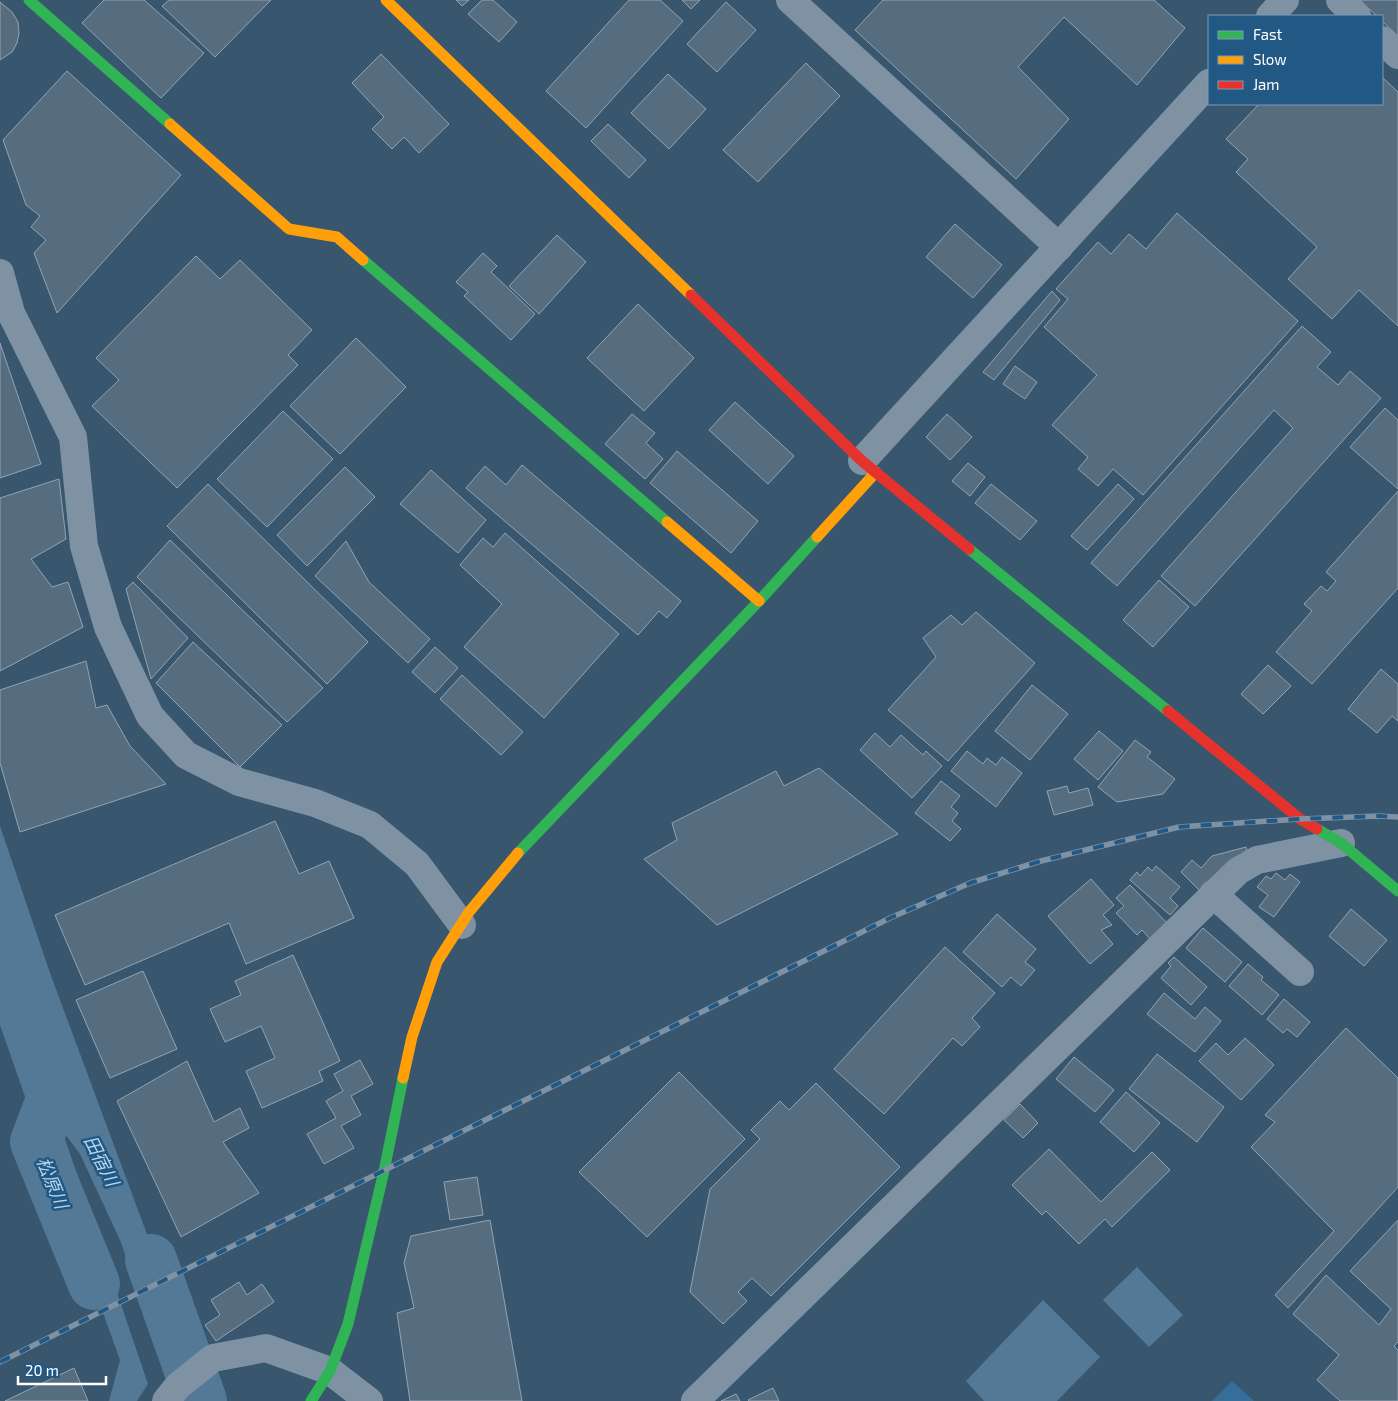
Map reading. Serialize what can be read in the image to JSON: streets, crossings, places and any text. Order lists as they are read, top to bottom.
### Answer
{
  "water": ["田宿川", "松原川"],
  "legend": ["Fast", "Slow", "Jam"],
  "scale_bar": "20 m"
}
